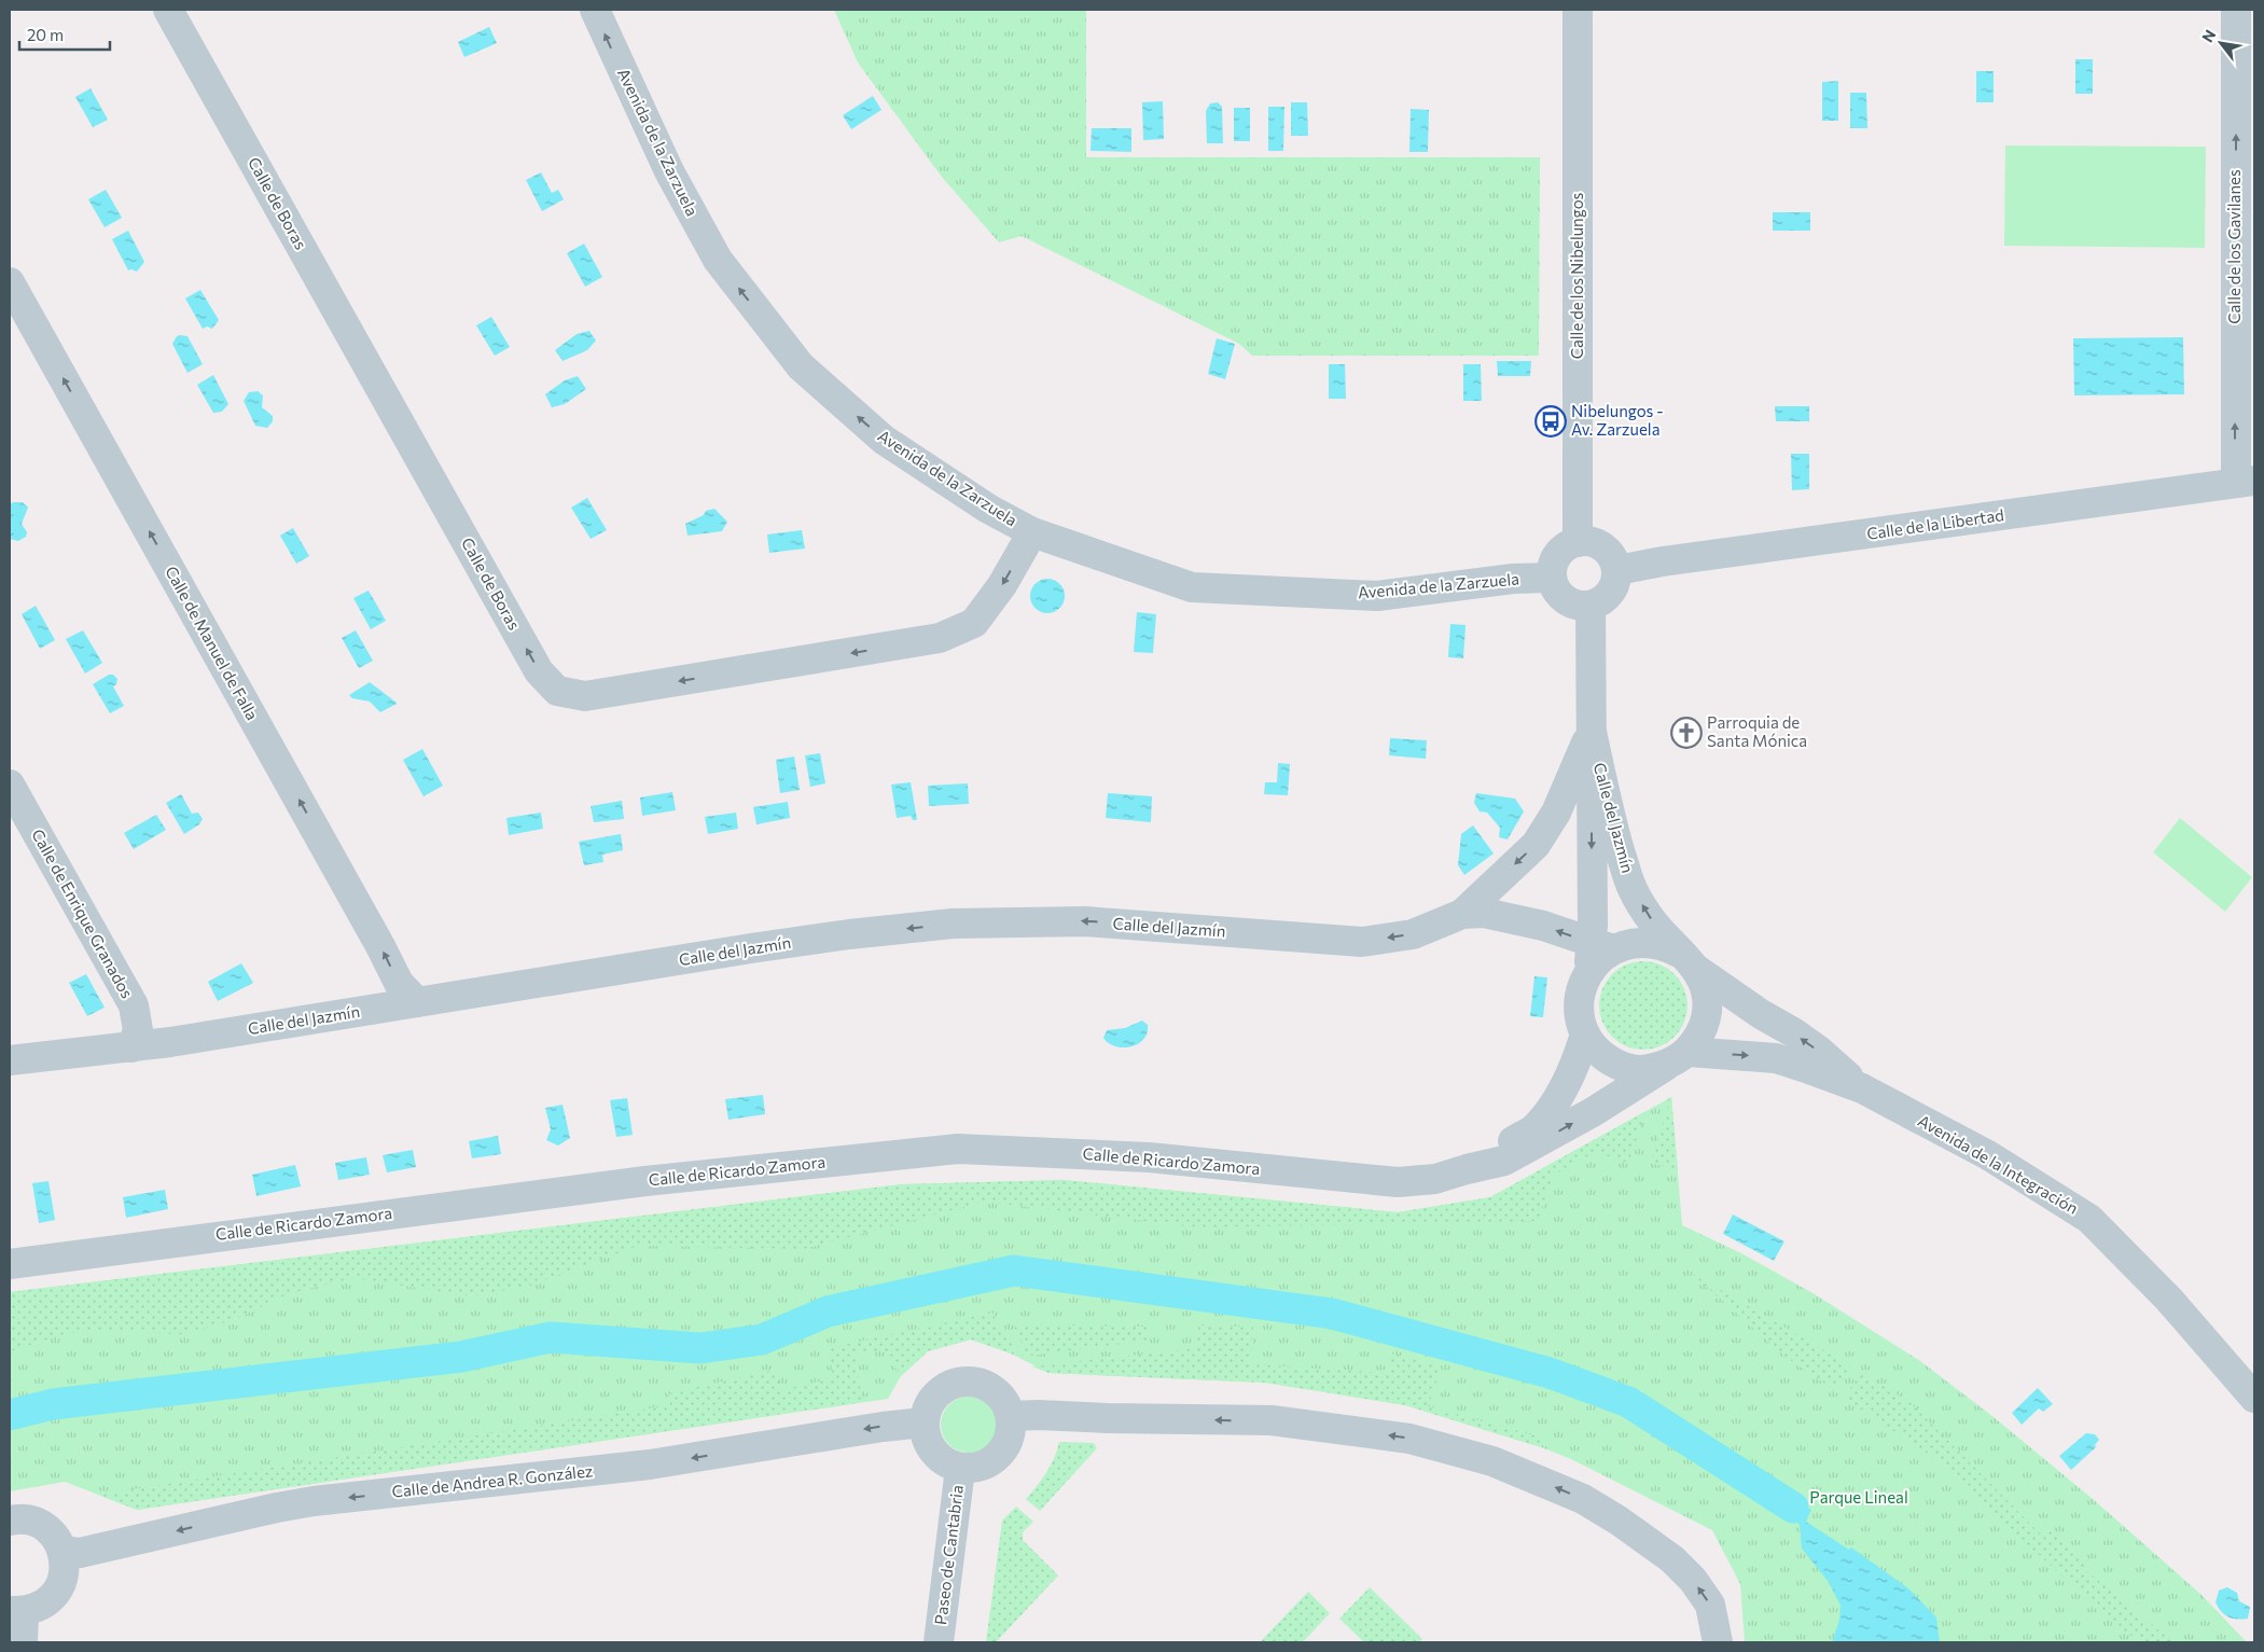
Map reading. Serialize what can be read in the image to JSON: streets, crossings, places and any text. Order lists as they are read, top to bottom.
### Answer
{
  "streets": {
    "street": [
      "Avenida de la Zarzuela",
      "Calle de Boras",
      "Calle de los Gavilanes",
      "Calle de los Nibelungos",
      "Calle de la Libertad",
      "Calle de Manuel de Falla",
      "Calle del Jazmín",
      "Calle de Enrique Granados",
      "Calle de Ricardo Zamora",
      "Avenida de la Integración",
      "Calle de Andrea R. González",
      "Paseo de Cantabria"
    ]
  },
  "crossings": [
    ["Avenida de la Zarzuela", "Calle de Boras"],
    ["Avenida de la Zarzuela", "Calle de los Nibelungos"],
    ["Avenida de la Zarzuela", "Calle de la Libertad"],
    ["Avenida de la Zarzuela", "Calle del Jazmín"],
    ["Calle de los Gavilanes", "Calle de la Libertad"],
    ["Calle de los Nibelungos", "Calle de la Libertad"],
    ["Calle de los Nibelungos", "Calle del Jazmín"],
    ["Calle de la Libertad", "Calle del Jazmín"],
    ["Calle de Manuel de Falla", "Calle del Jazmín"],
    ["Calle del Jazmín", "Calle de Enrique Granados"],
    ["Calle del Jazmín", "Calle de Ricardo Zamora"],
    ["Calle del Jazmín", "Avenida de la Integración"],
    ["Calle de Ricardo Zamora", "Avenida de la Integración"],
    ["Calle de Andrea R. González", "Paseo de Cantabria"]
  ],
  "one_way": [
    "Avenida de la Zarzuela",
    "Calle de los Gavilanes",
    "Calle de Manuel de Falla",
    "Calle de Andrea R. González"
  ],
  "parks": ["Parque Lineal"],
  "places": {
    "bus stop": ["Nibelungos - Av. Zarzuela"],
    "church": ["Parroquia de Santa Mónica"]
  },
  "scale_bar": "20 m",
  "north": "top left"
}
